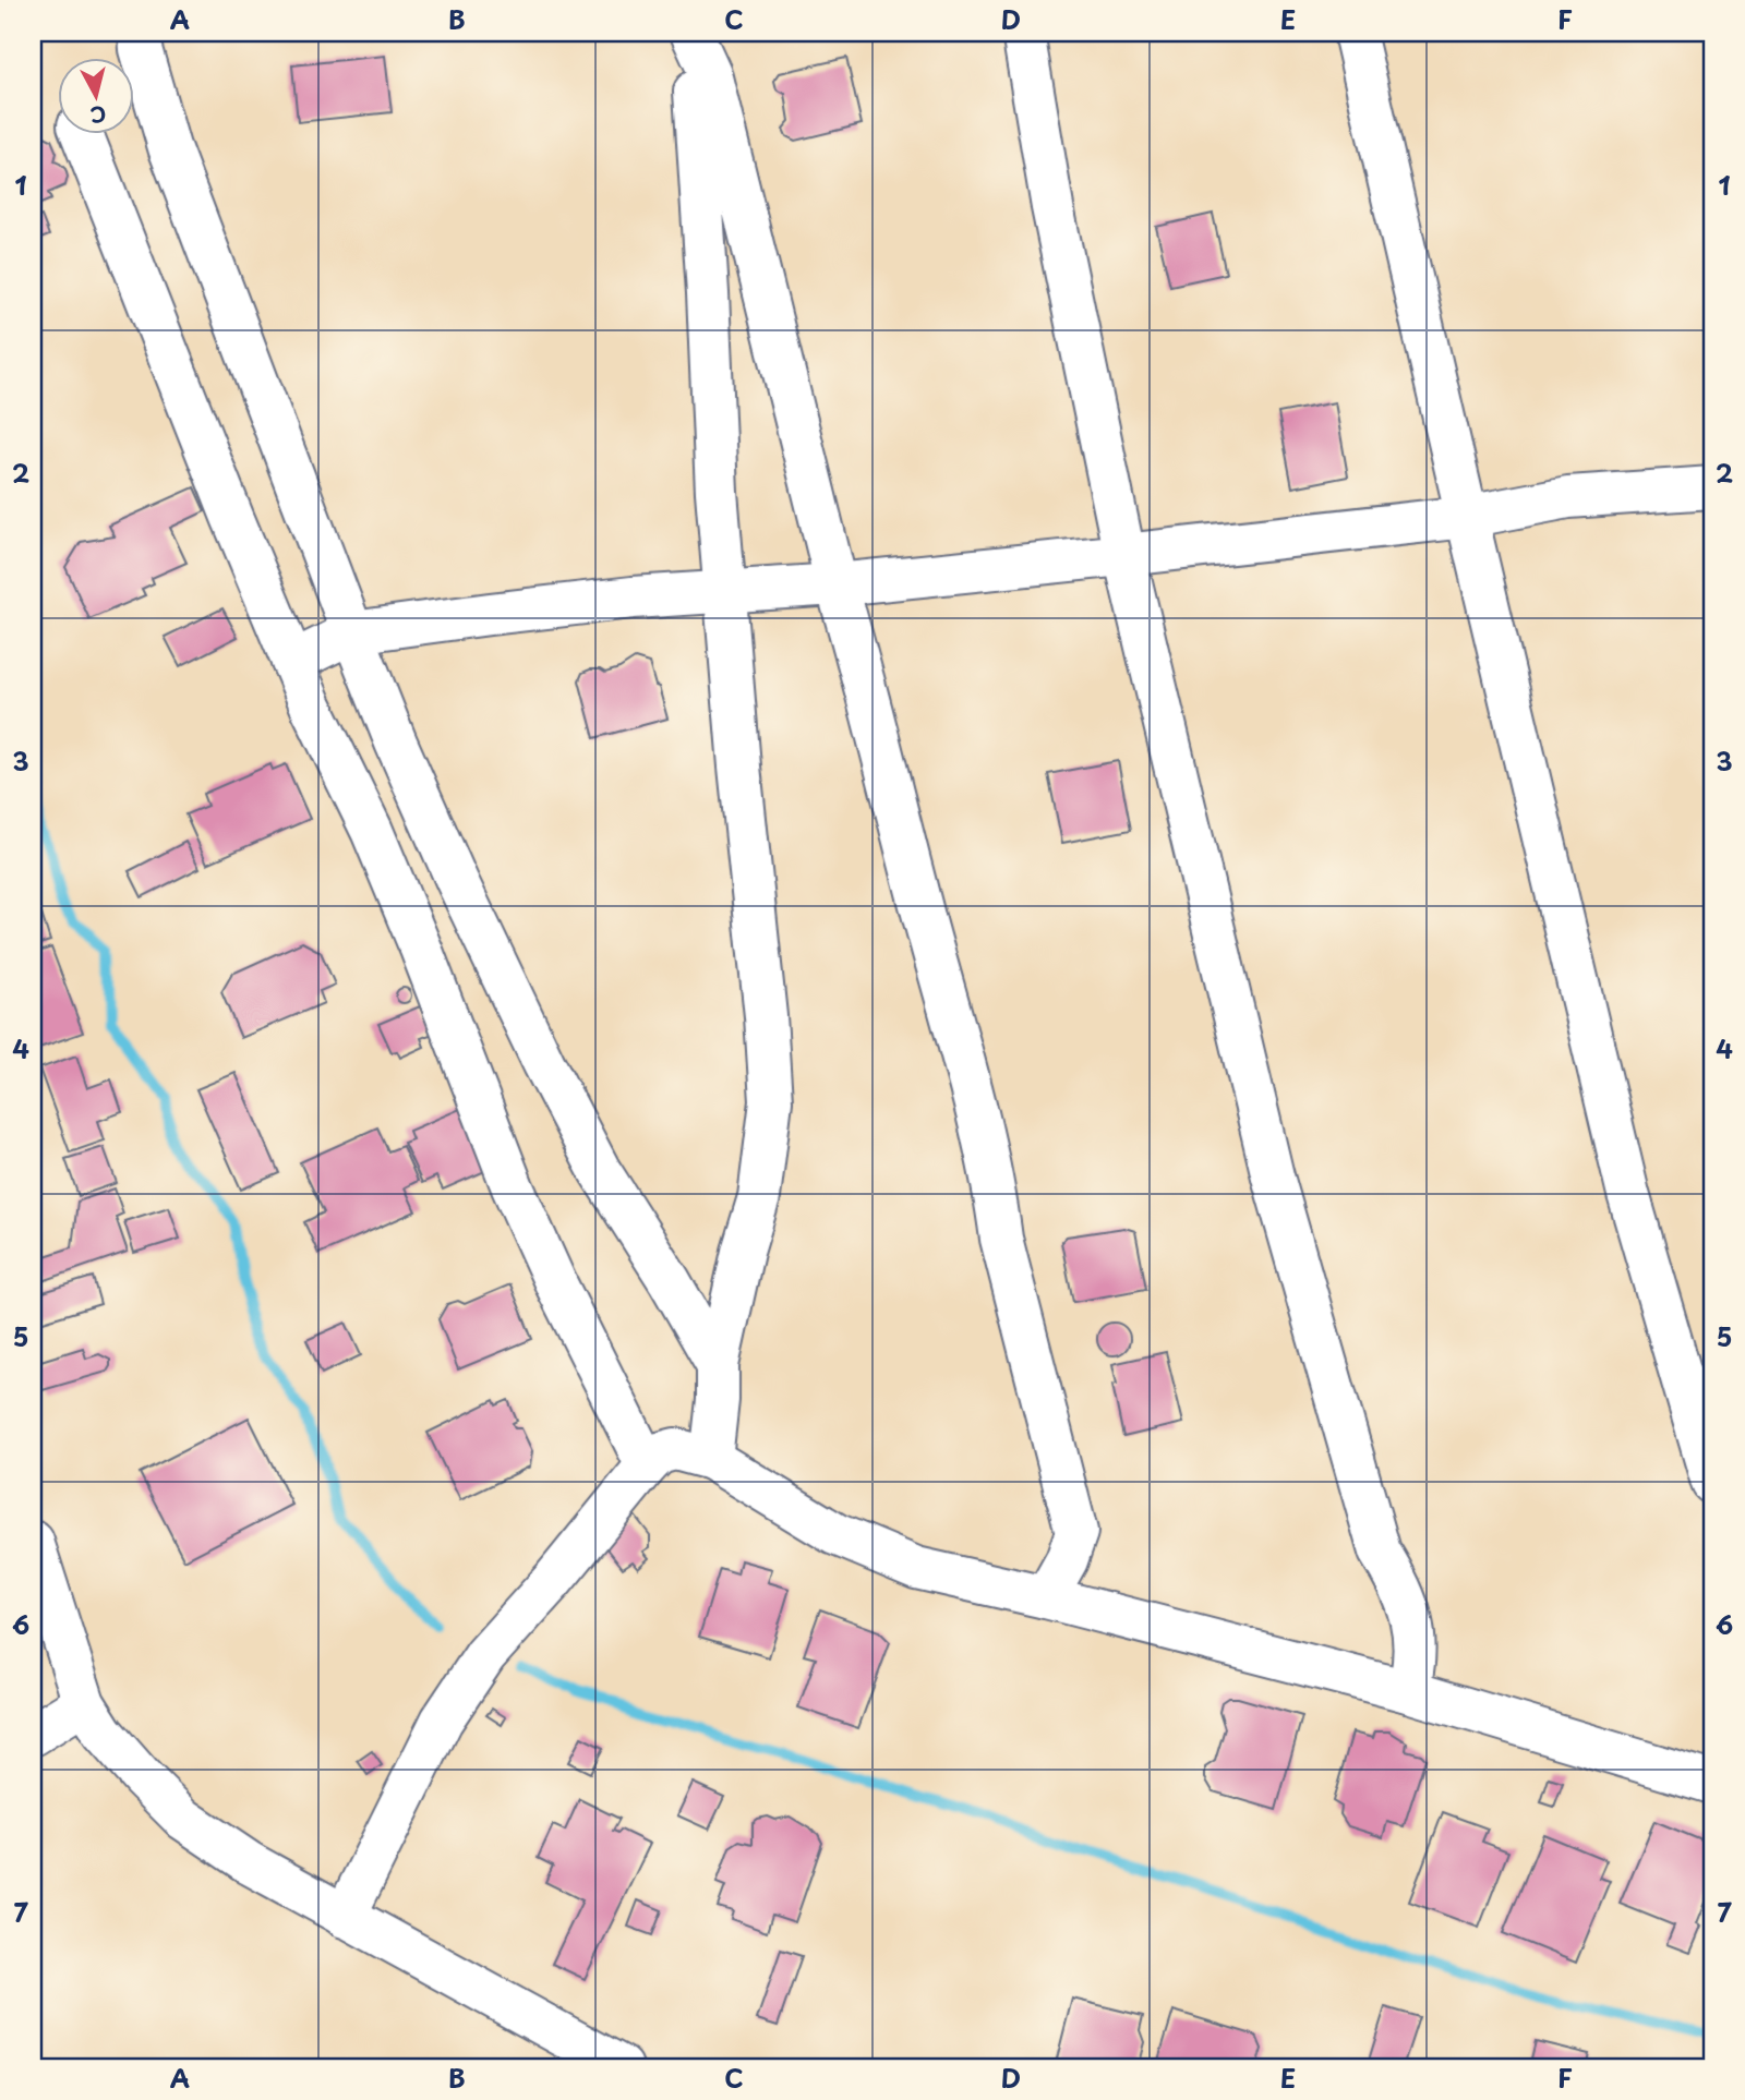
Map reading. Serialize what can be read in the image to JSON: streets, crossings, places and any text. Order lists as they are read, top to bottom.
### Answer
{
  "north": "bottom",
  "grid": {
    "columns": [
      "A",
      "B",
      "C",
      "D",
      "E",
      "F"
    ],
    "rows": [
      "1",
      "2",
      "3",
      "4",
      "5",
      "6",
      "7"
    ]
  }
}
